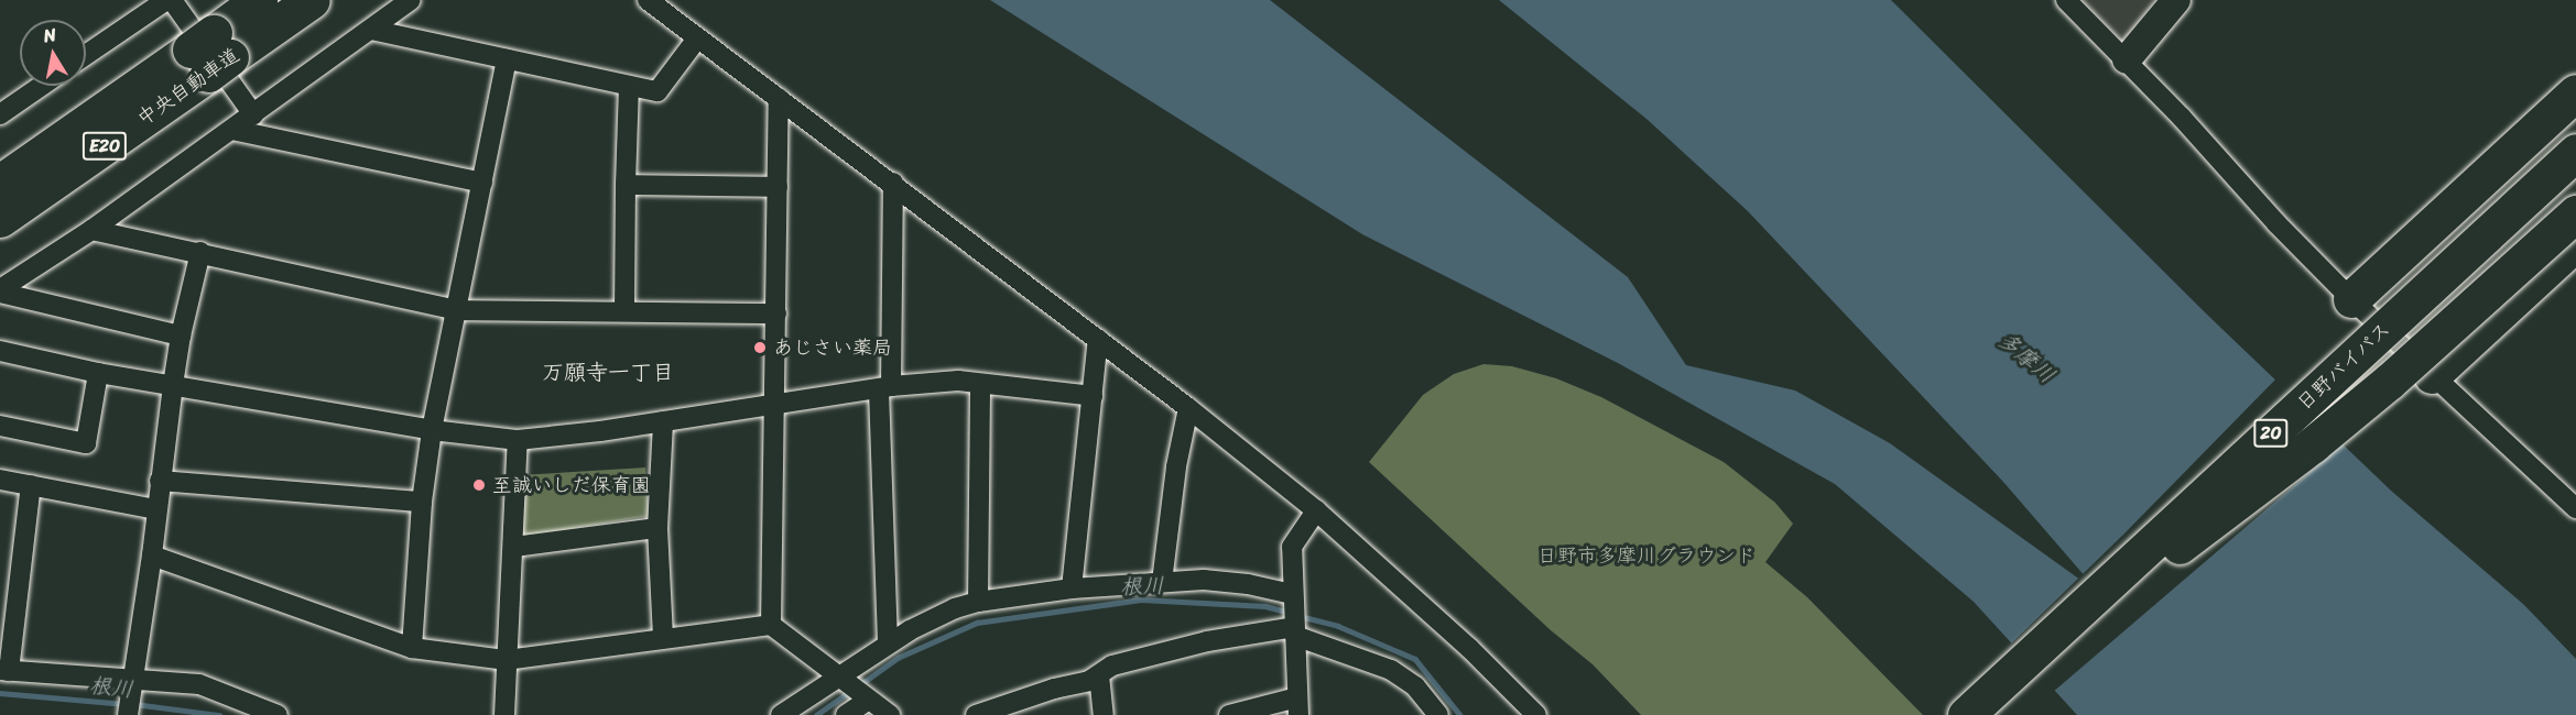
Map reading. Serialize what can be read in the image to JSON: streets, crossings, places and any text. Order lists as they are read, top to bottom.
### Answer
{
  "streets": {
    "highway": [
      "中央自動車道",
      "E20",
      "日野バイパス",
      "20"
    ]
  },
  "districts": ["万願寺一丁目"],
  "water": ["多摩川", "根川"],
  "parks": ["日野市多摩川グラウンド"],
  "places": ["あじさい薬局", "至誠いしだ保育園"],
  "north": "top"
}
